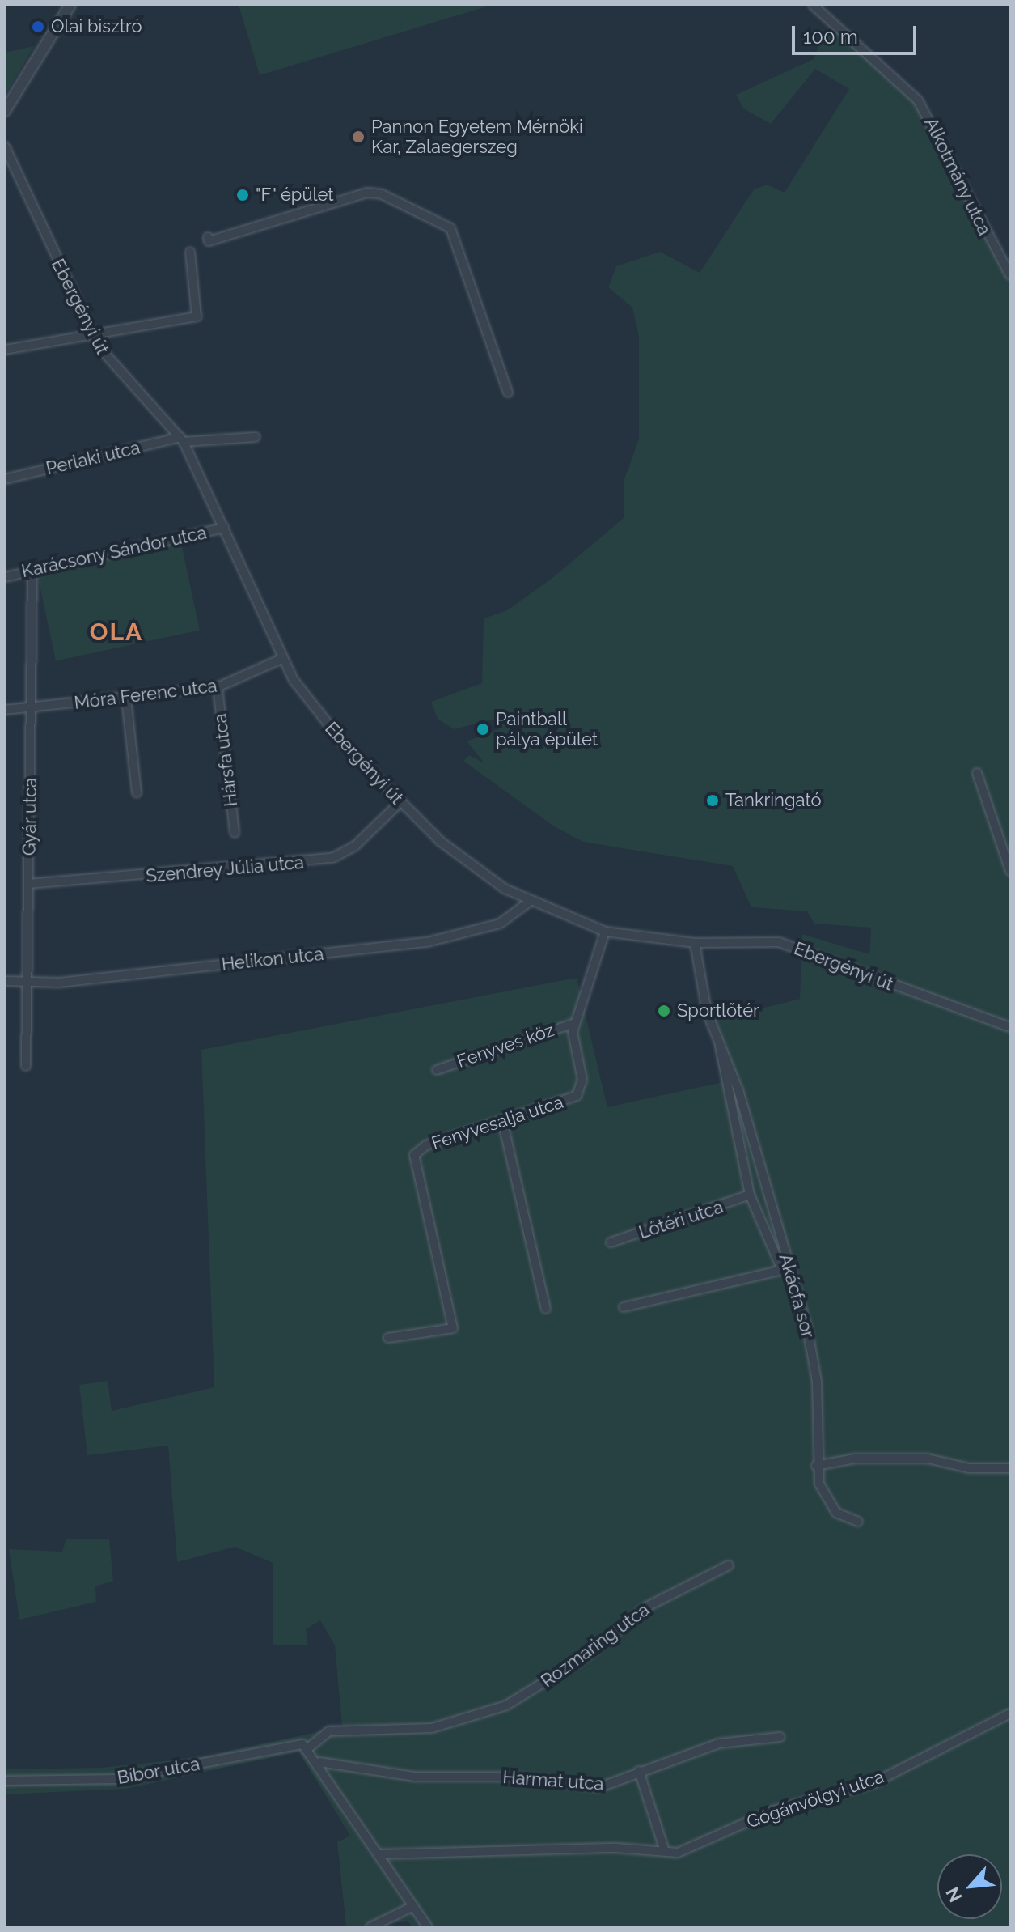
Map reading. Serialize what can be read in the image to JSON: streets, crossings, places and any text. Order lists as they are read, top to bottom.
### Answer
{
  "streets": {
    "street": [
      "Alkotmány utca",
      "Ebergényi út",
      "Perlaki utca",
      "Karácsony Sándor utca",
      "Móra Ferenc utca",
      "Hársfa utca",
      "Gyár utca",
      "Szendrey Júlia utca",
      "Helikon utca",
      "Fenyves köz",
      "Fenyvesalja utca",
      "Lőtéri utca",
      "Akácfa sor",
      "Rozmaring utca",
      "Bíbor utca",
      "Harmat utca",
      "Gógánvölgyi utca"
    ]
  },
  "crossings": [
    ["Ebergényi út", "Perlaki utca"],
    ["Ebergényi út", "Karácsony Sándor utca"],
    ["Ebergényi út", "Móra Ferenc utca"],
    ["Ebergényi út", "Szendrey Júlia utca"],
    ["Ebergényi út", "Helikon utca"],
    ["Ebergényi út", "Fenyvesalja utca"],
    ["Ebergényi út", "Akácfa sor"],
    ["Karácsony Sándor utca", "Gyár utca"],
    ["Móra Ferenc utca", "Hársfa utca"],
    ["Móra Ferenc utca", "Gyár utca"],
    ["Gyár utca", "Szendrey Júlia utca"],
    ["Gyár utca", "Helikon utca"],
    ["Fenyves köz", "Fenyvesalja utca"],
    ["Rozmaring utca", "Bíbor utca"]
  ],
  "districts": ["OLA"],
  "places": [
    "Olai bisztró",
    "Pannon Egyetem Mérnöki Kar, Zalaegerszeg",
    "\"F\" épület",
    "Paintball pálya épület",
    "Tankringató",
    "Sportlőtér"
  ],
  "scale_bar": "100 m",
  "north": "bottom left"
}
